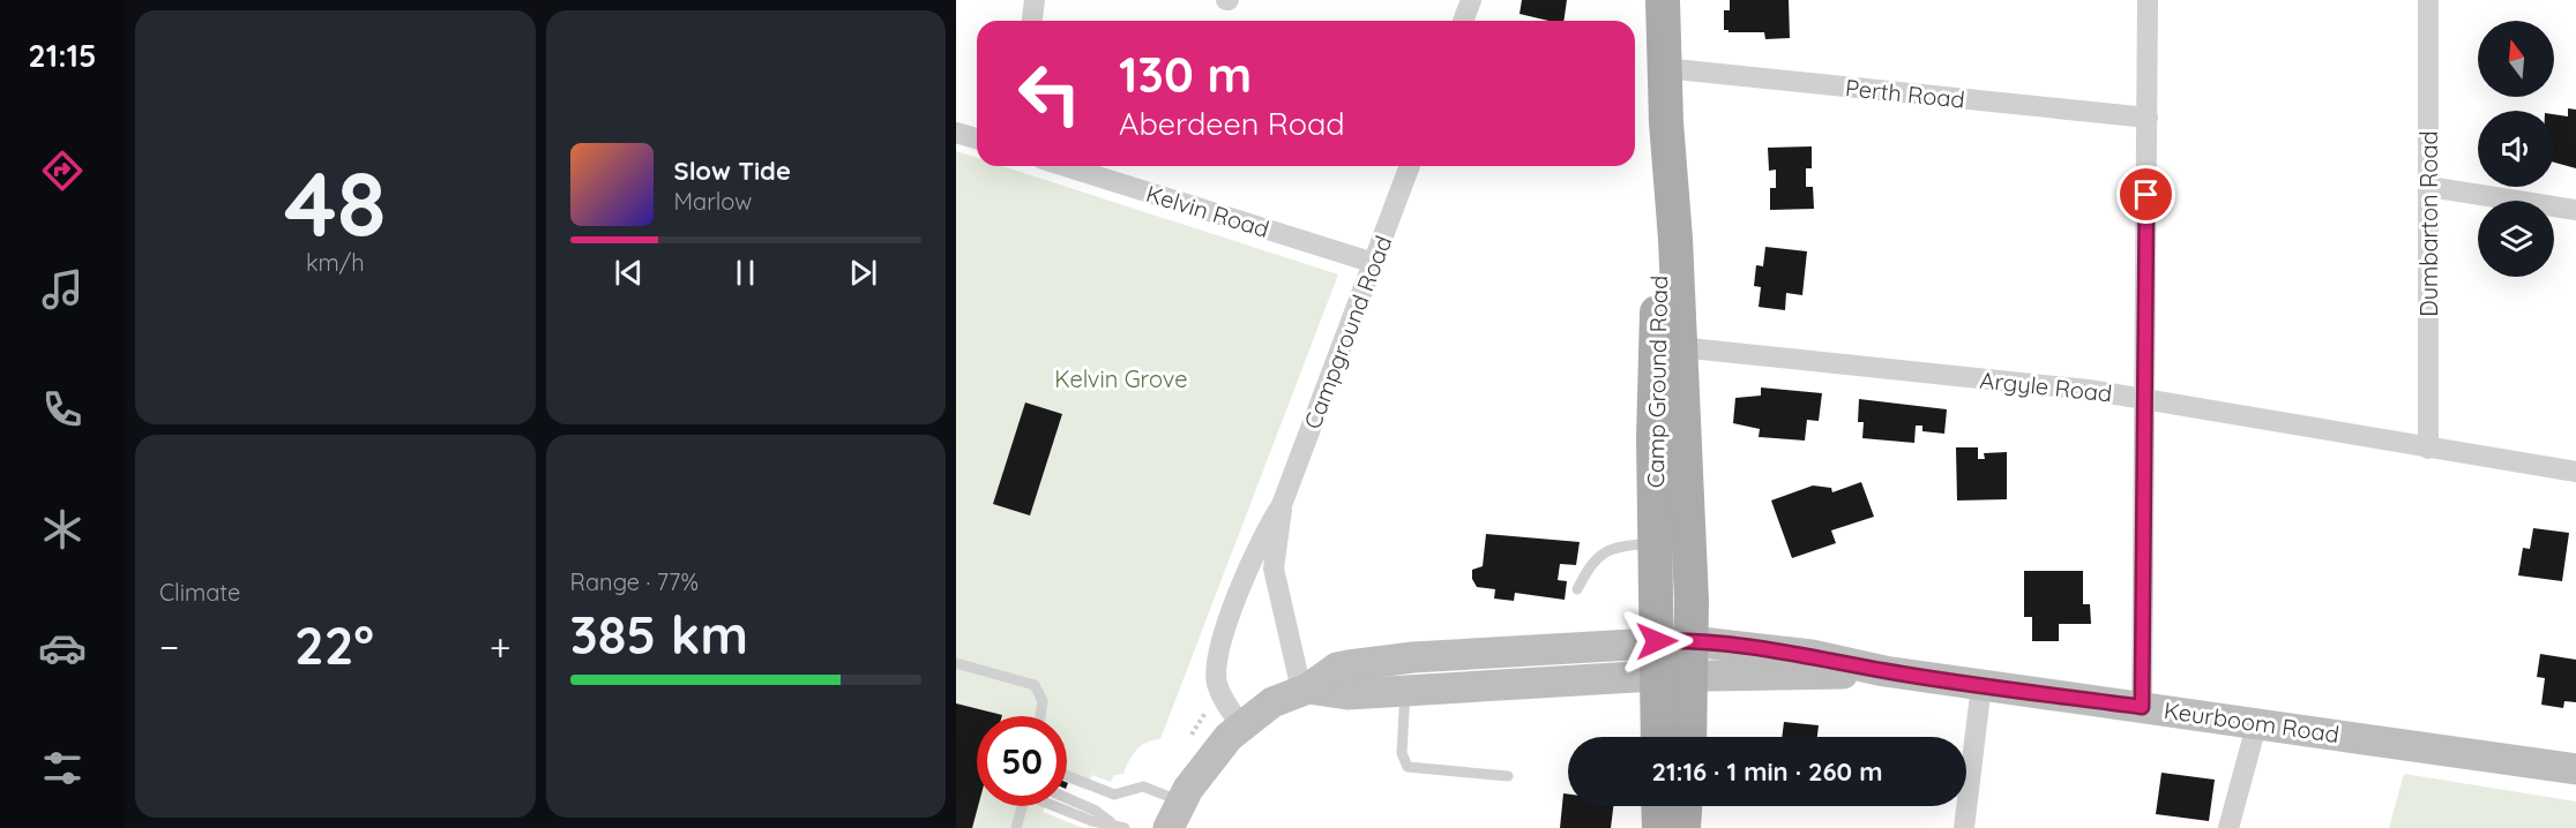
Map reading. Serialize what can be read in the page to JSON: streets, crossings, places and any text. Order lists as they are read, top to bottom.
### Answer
{
  "streets": {
    "main road": ["Camp Ground Road", "Keurboom Road"],
    "street": [
      "Perth Road",
      "Kelvin Road",
      "Dumbarton Road",
      "Campground Road",
      "Argyle Road"
    ]
  },
  "crossings": [
    ["Perth Road", "Camp Ground Road"],
    ["Kelvin Road", "Campground Road"],
    ["Dumbarton Road", "Argyle Road"],
    ["Camp Ground Road", "Argyle Road"],
    ["Camp Ground Road", "Keurboom Road"]
  ],
  "parks": ["Kelvin Grove"],
  "north": "top",
  "page": {
    "tabs": "21:15",
    "tile": [
      ["48", "km/h"],
      "Climate",
      ["Range · 77%", "385 km"]
    ],
    "turn": ["130 m", "Aberdeen Road"],
    "song": ["Slow Tide", "Marlow"],
    "heat": ["−", "22°", "+"],
    "limit": "50",
    "trip": "21:16 · 1 min · 260 m"
  }
}
